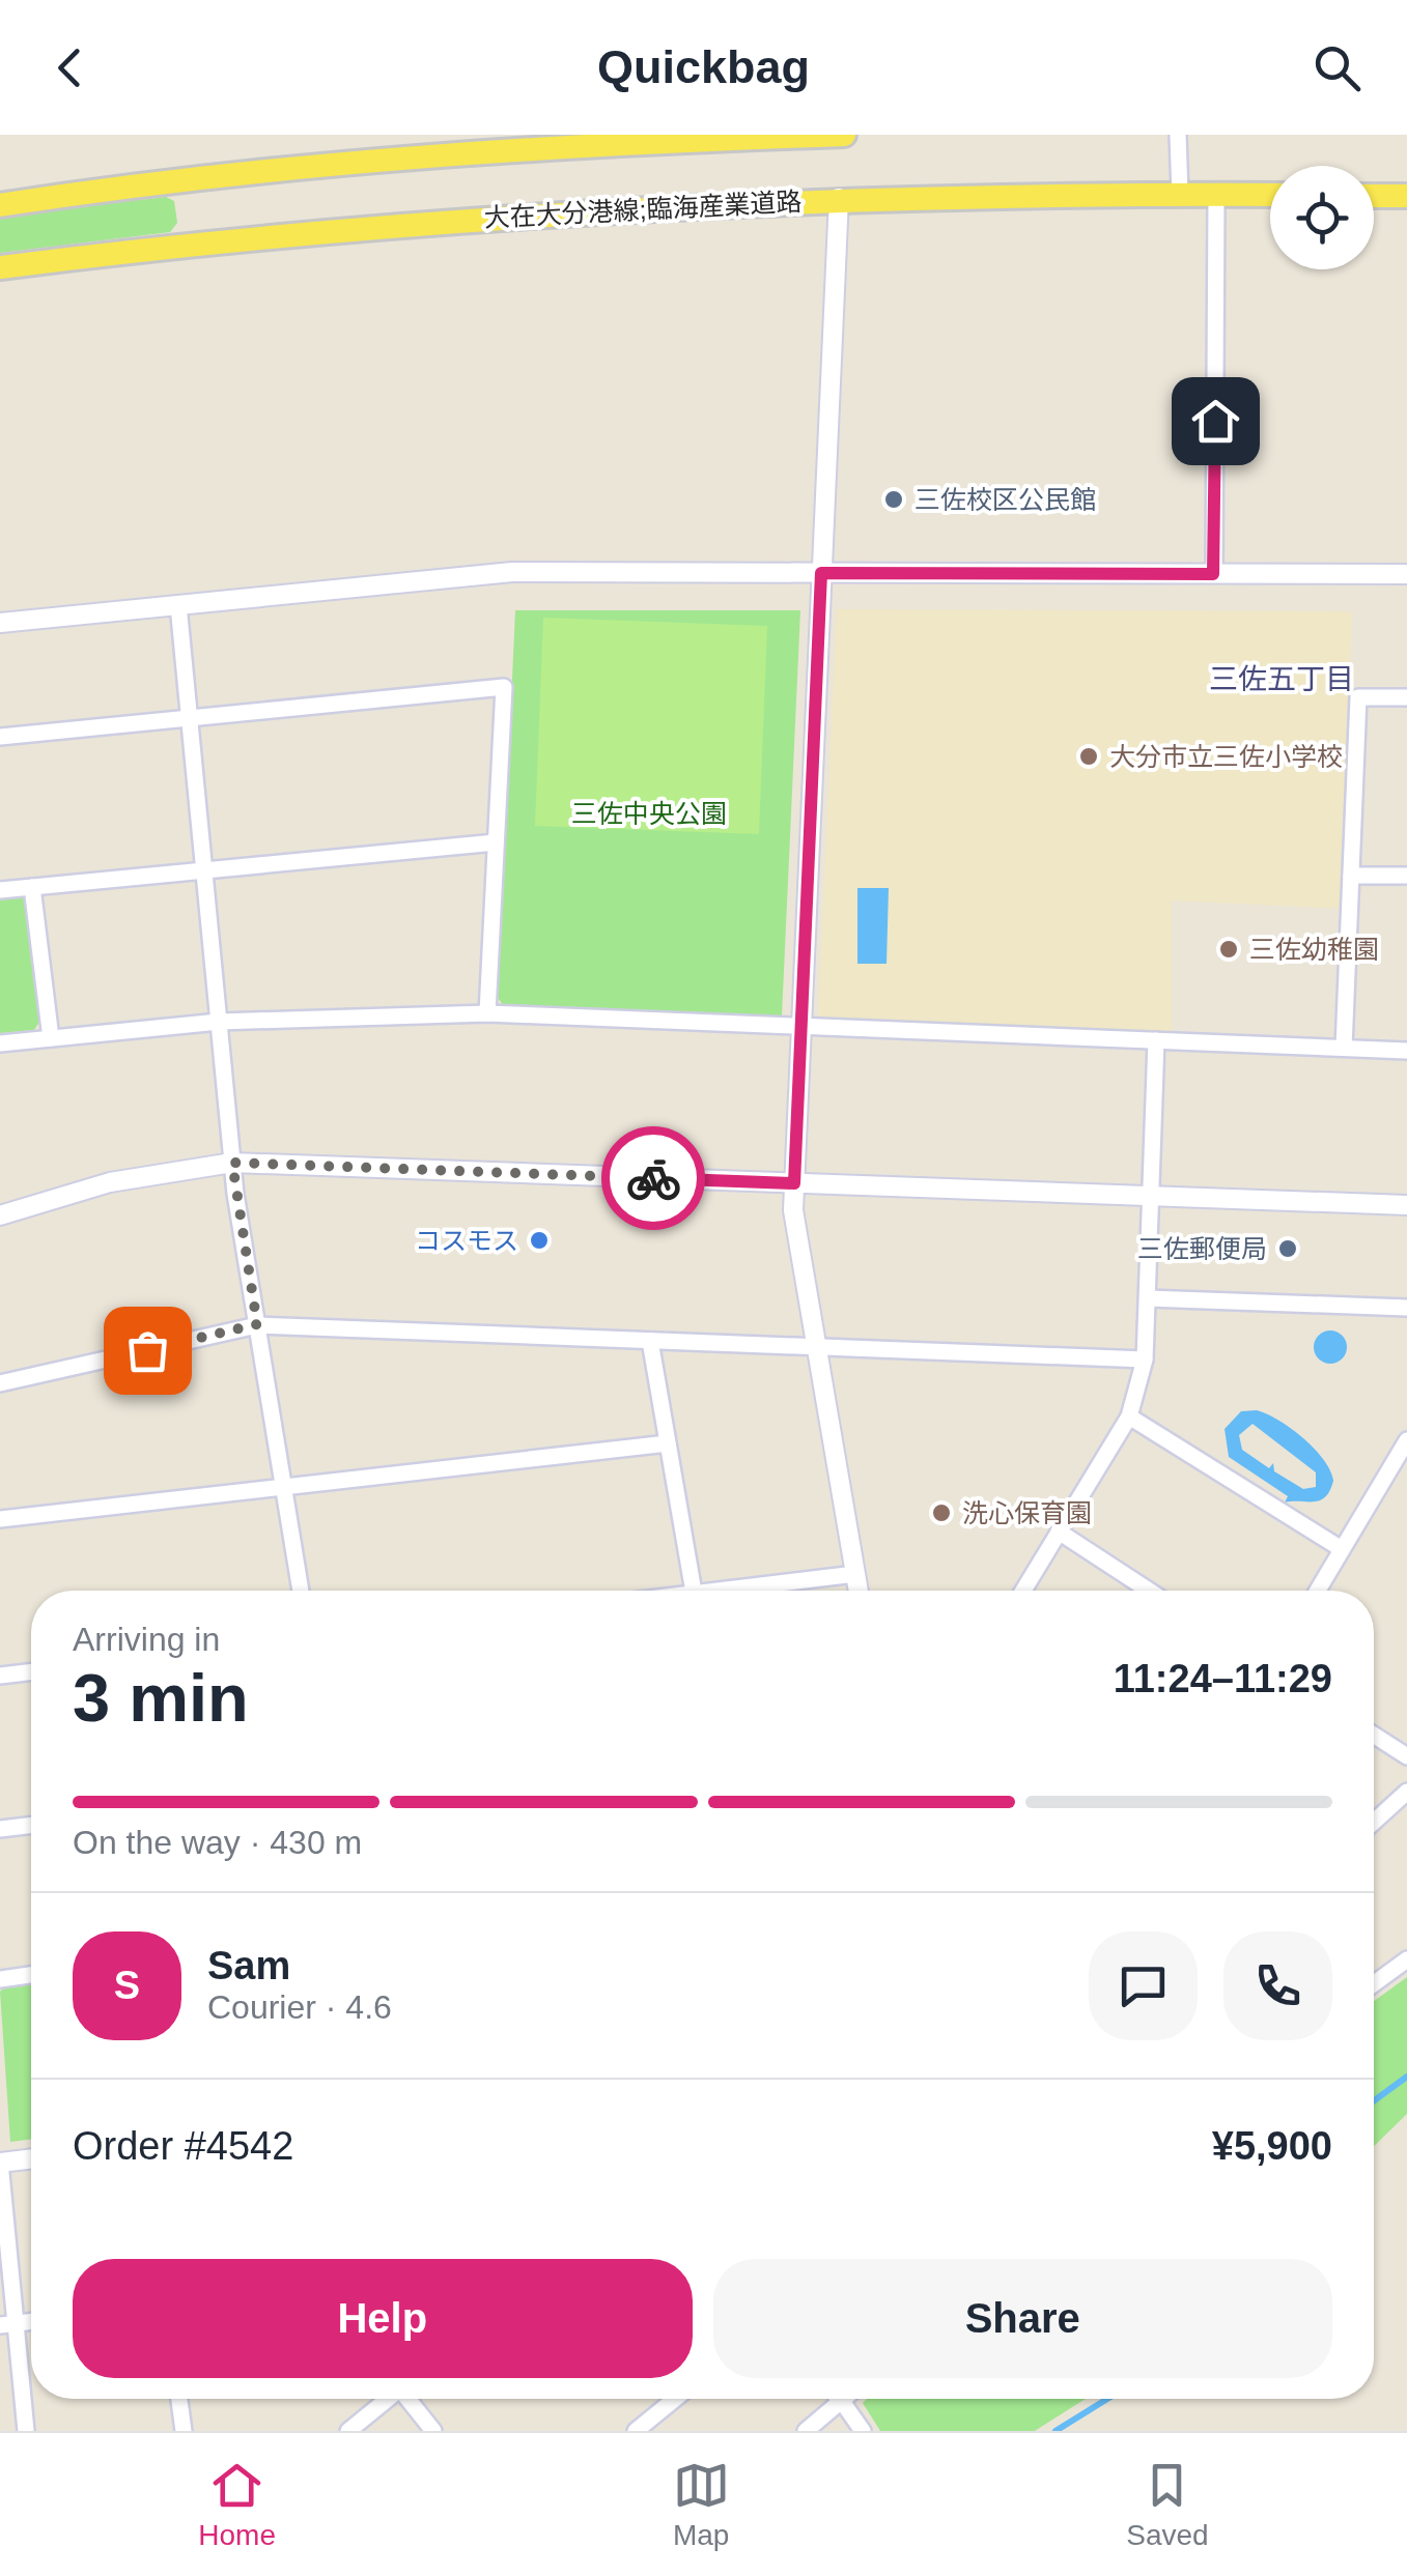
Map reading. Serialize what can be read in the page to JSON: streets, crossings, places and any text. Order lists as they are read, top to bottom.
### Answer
{
  "streets": {
    "main road": ["大在大分港線;臨海産業道路"]
  },
  "districts": ["三佐五丁目"],
  "parks": ["三佐中央公園"],
  "places": [
    "三佐校区公民館",
    "大分市立三佐小学校",
    "三佐幼稚園",
    "コスモス",
    "三佐郵便局",
    "洗心保育園"
  ],
  "page": {
    "header": "Quickbag",
    "heading": ["3 min", "Arriving in", "11:24–11:29"],
    "panel": [
      "Sam",
      "Courier · 4.6",
      "Order #4542",
      "¥5,900"
    ],
    "bar": "On the way · 430 m",
    "round": "S",
    "buttons": ["Help", "Share"],
    "tabs": ["Home", "Map", "Saved"]
  }
}
